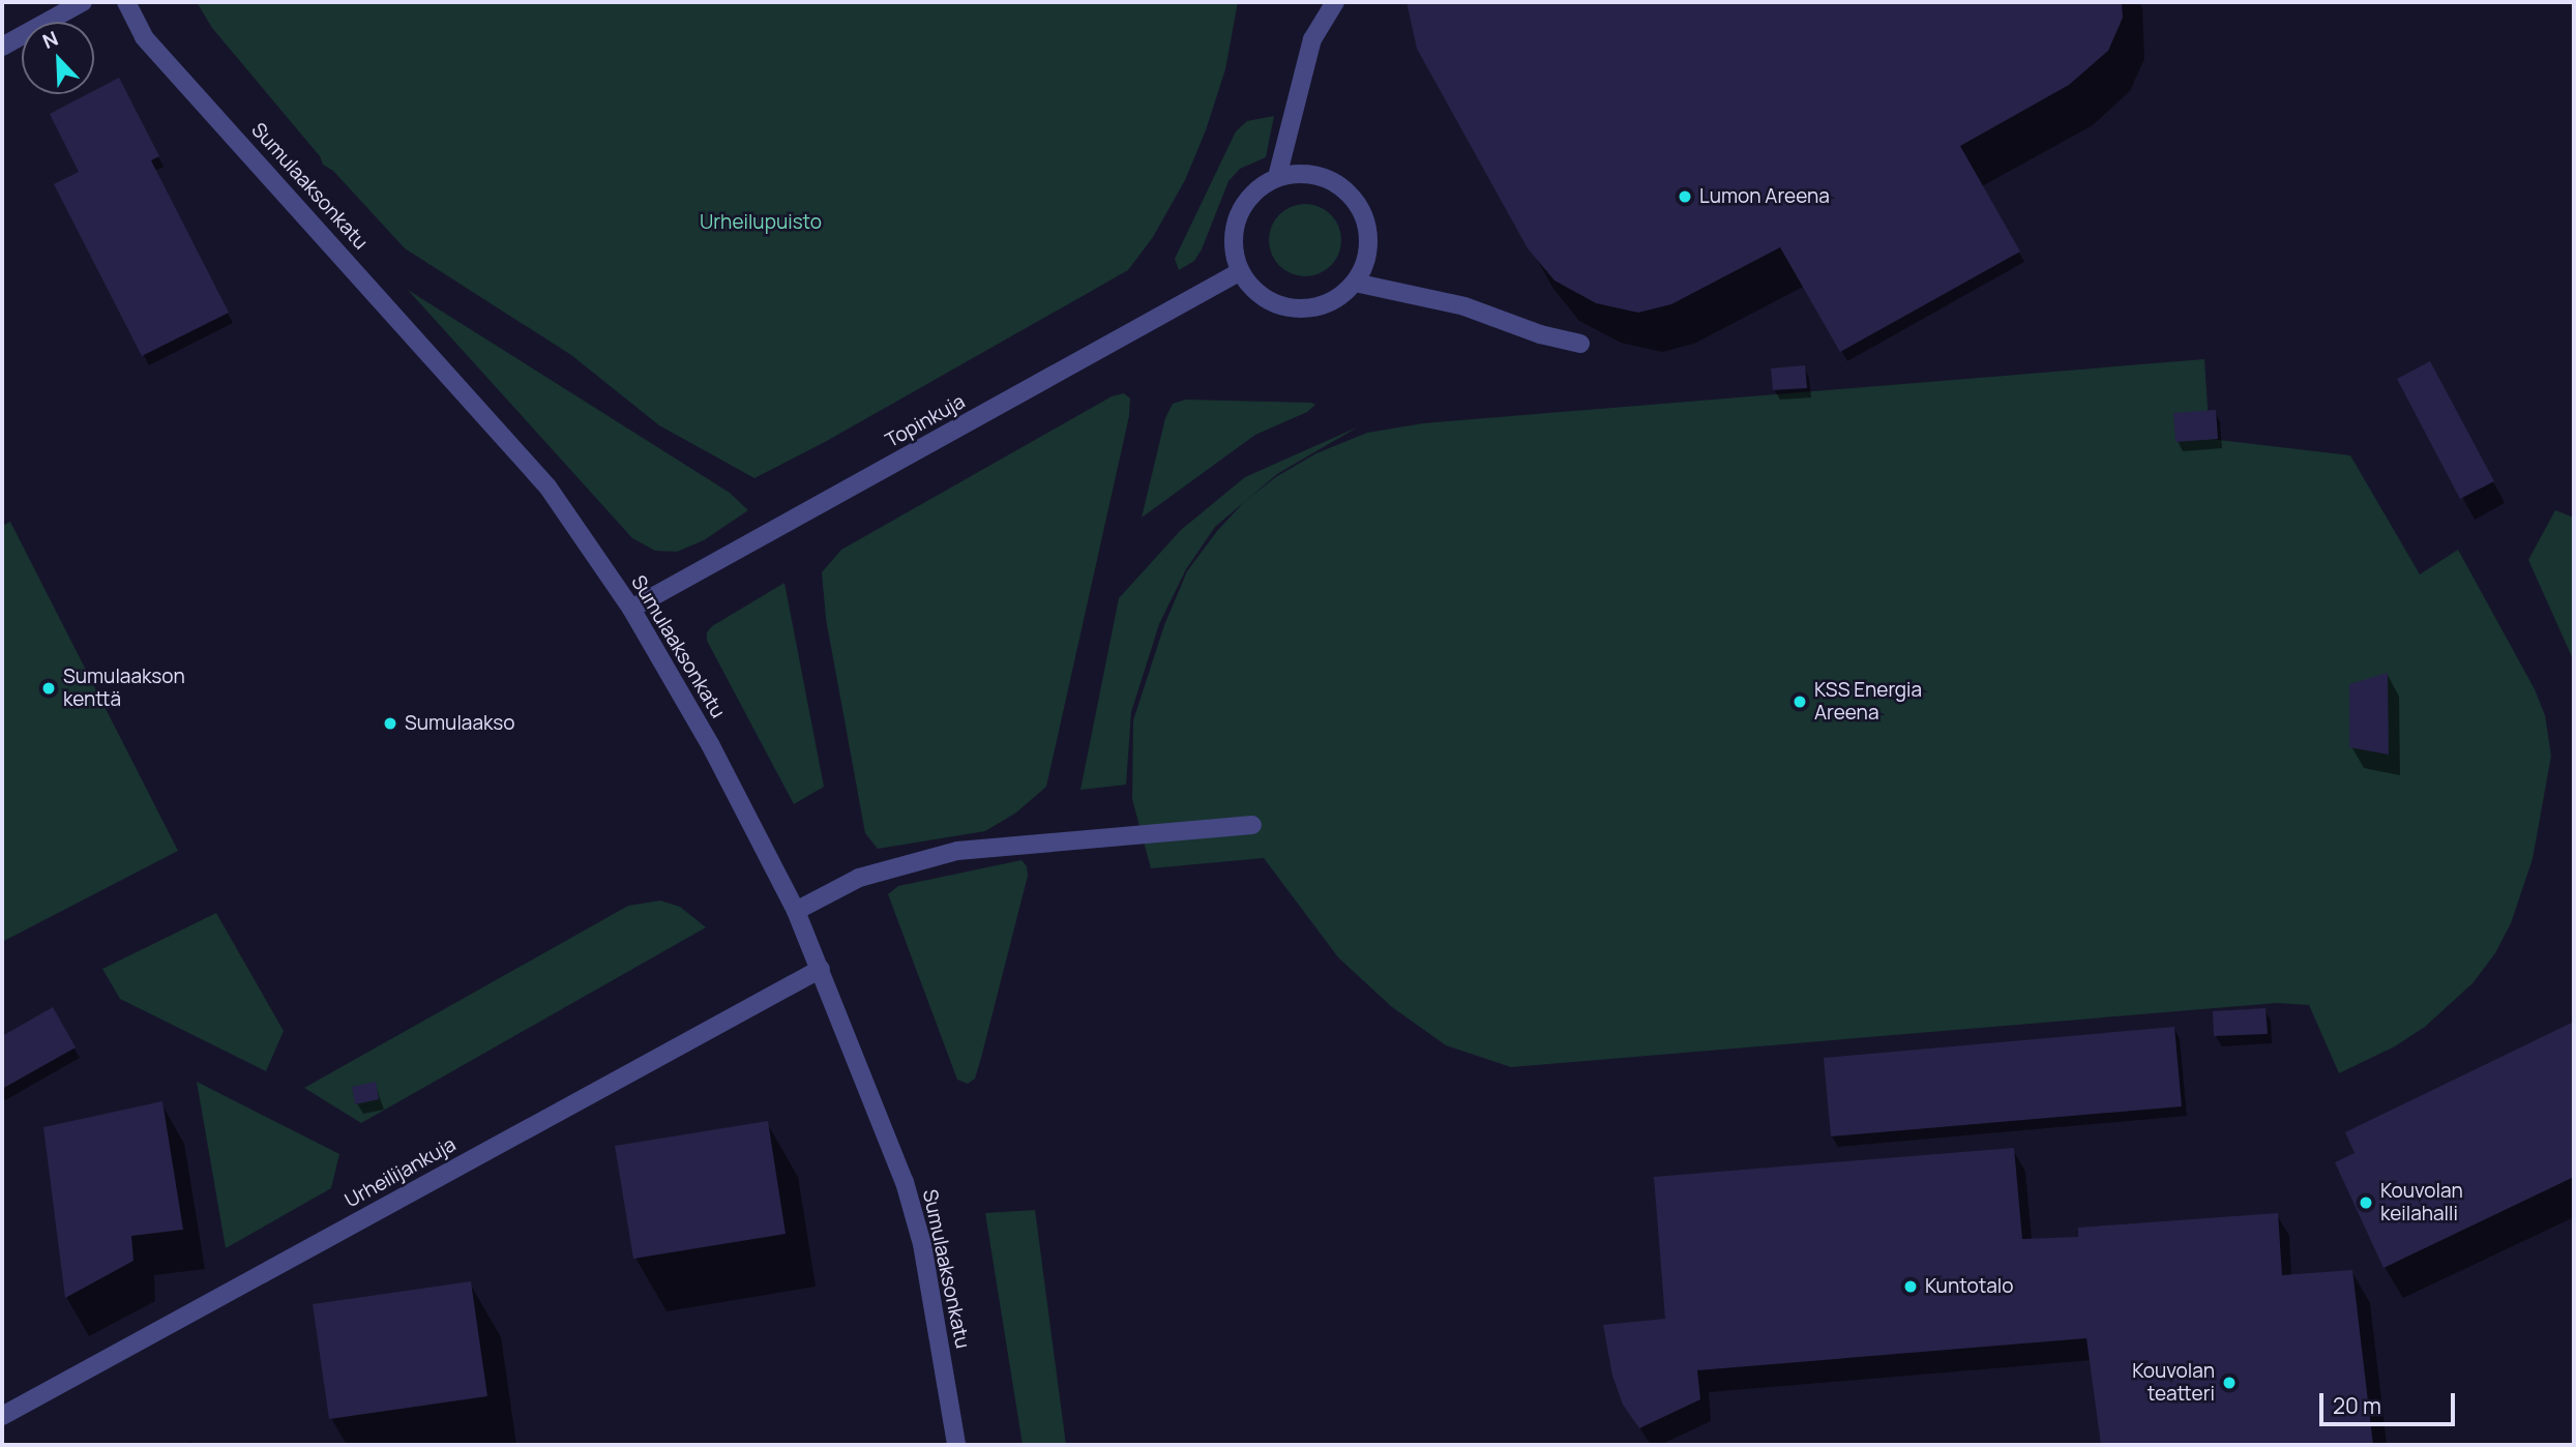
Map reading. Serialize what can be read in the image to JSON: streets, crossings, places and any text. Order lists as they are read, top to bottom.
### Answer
{
  "streets": {
    "street": ["Sumulaaksonkatu", "Topinkuja", "Urheilijankuja"]
  },
  "crossings": [
    ["Sumulaaksonkatu", "Topinkuja"],
    ["Sumulaaksonkatu", "Urheilijankuja"]
  ],
  "parks": ["Urheilupuisto"],
  "places": [
    "Lumon Areena",
    "Sumulaakson kenttä",
    "KSS Energia Areena",
    "Sumulaakso",
    "Kouvolan keilahalli",
    "Kuntotalo",
    "Kouvolan teatteri"
  ],
  "scale_bar": "20 m",
  "north": "top left"
}
